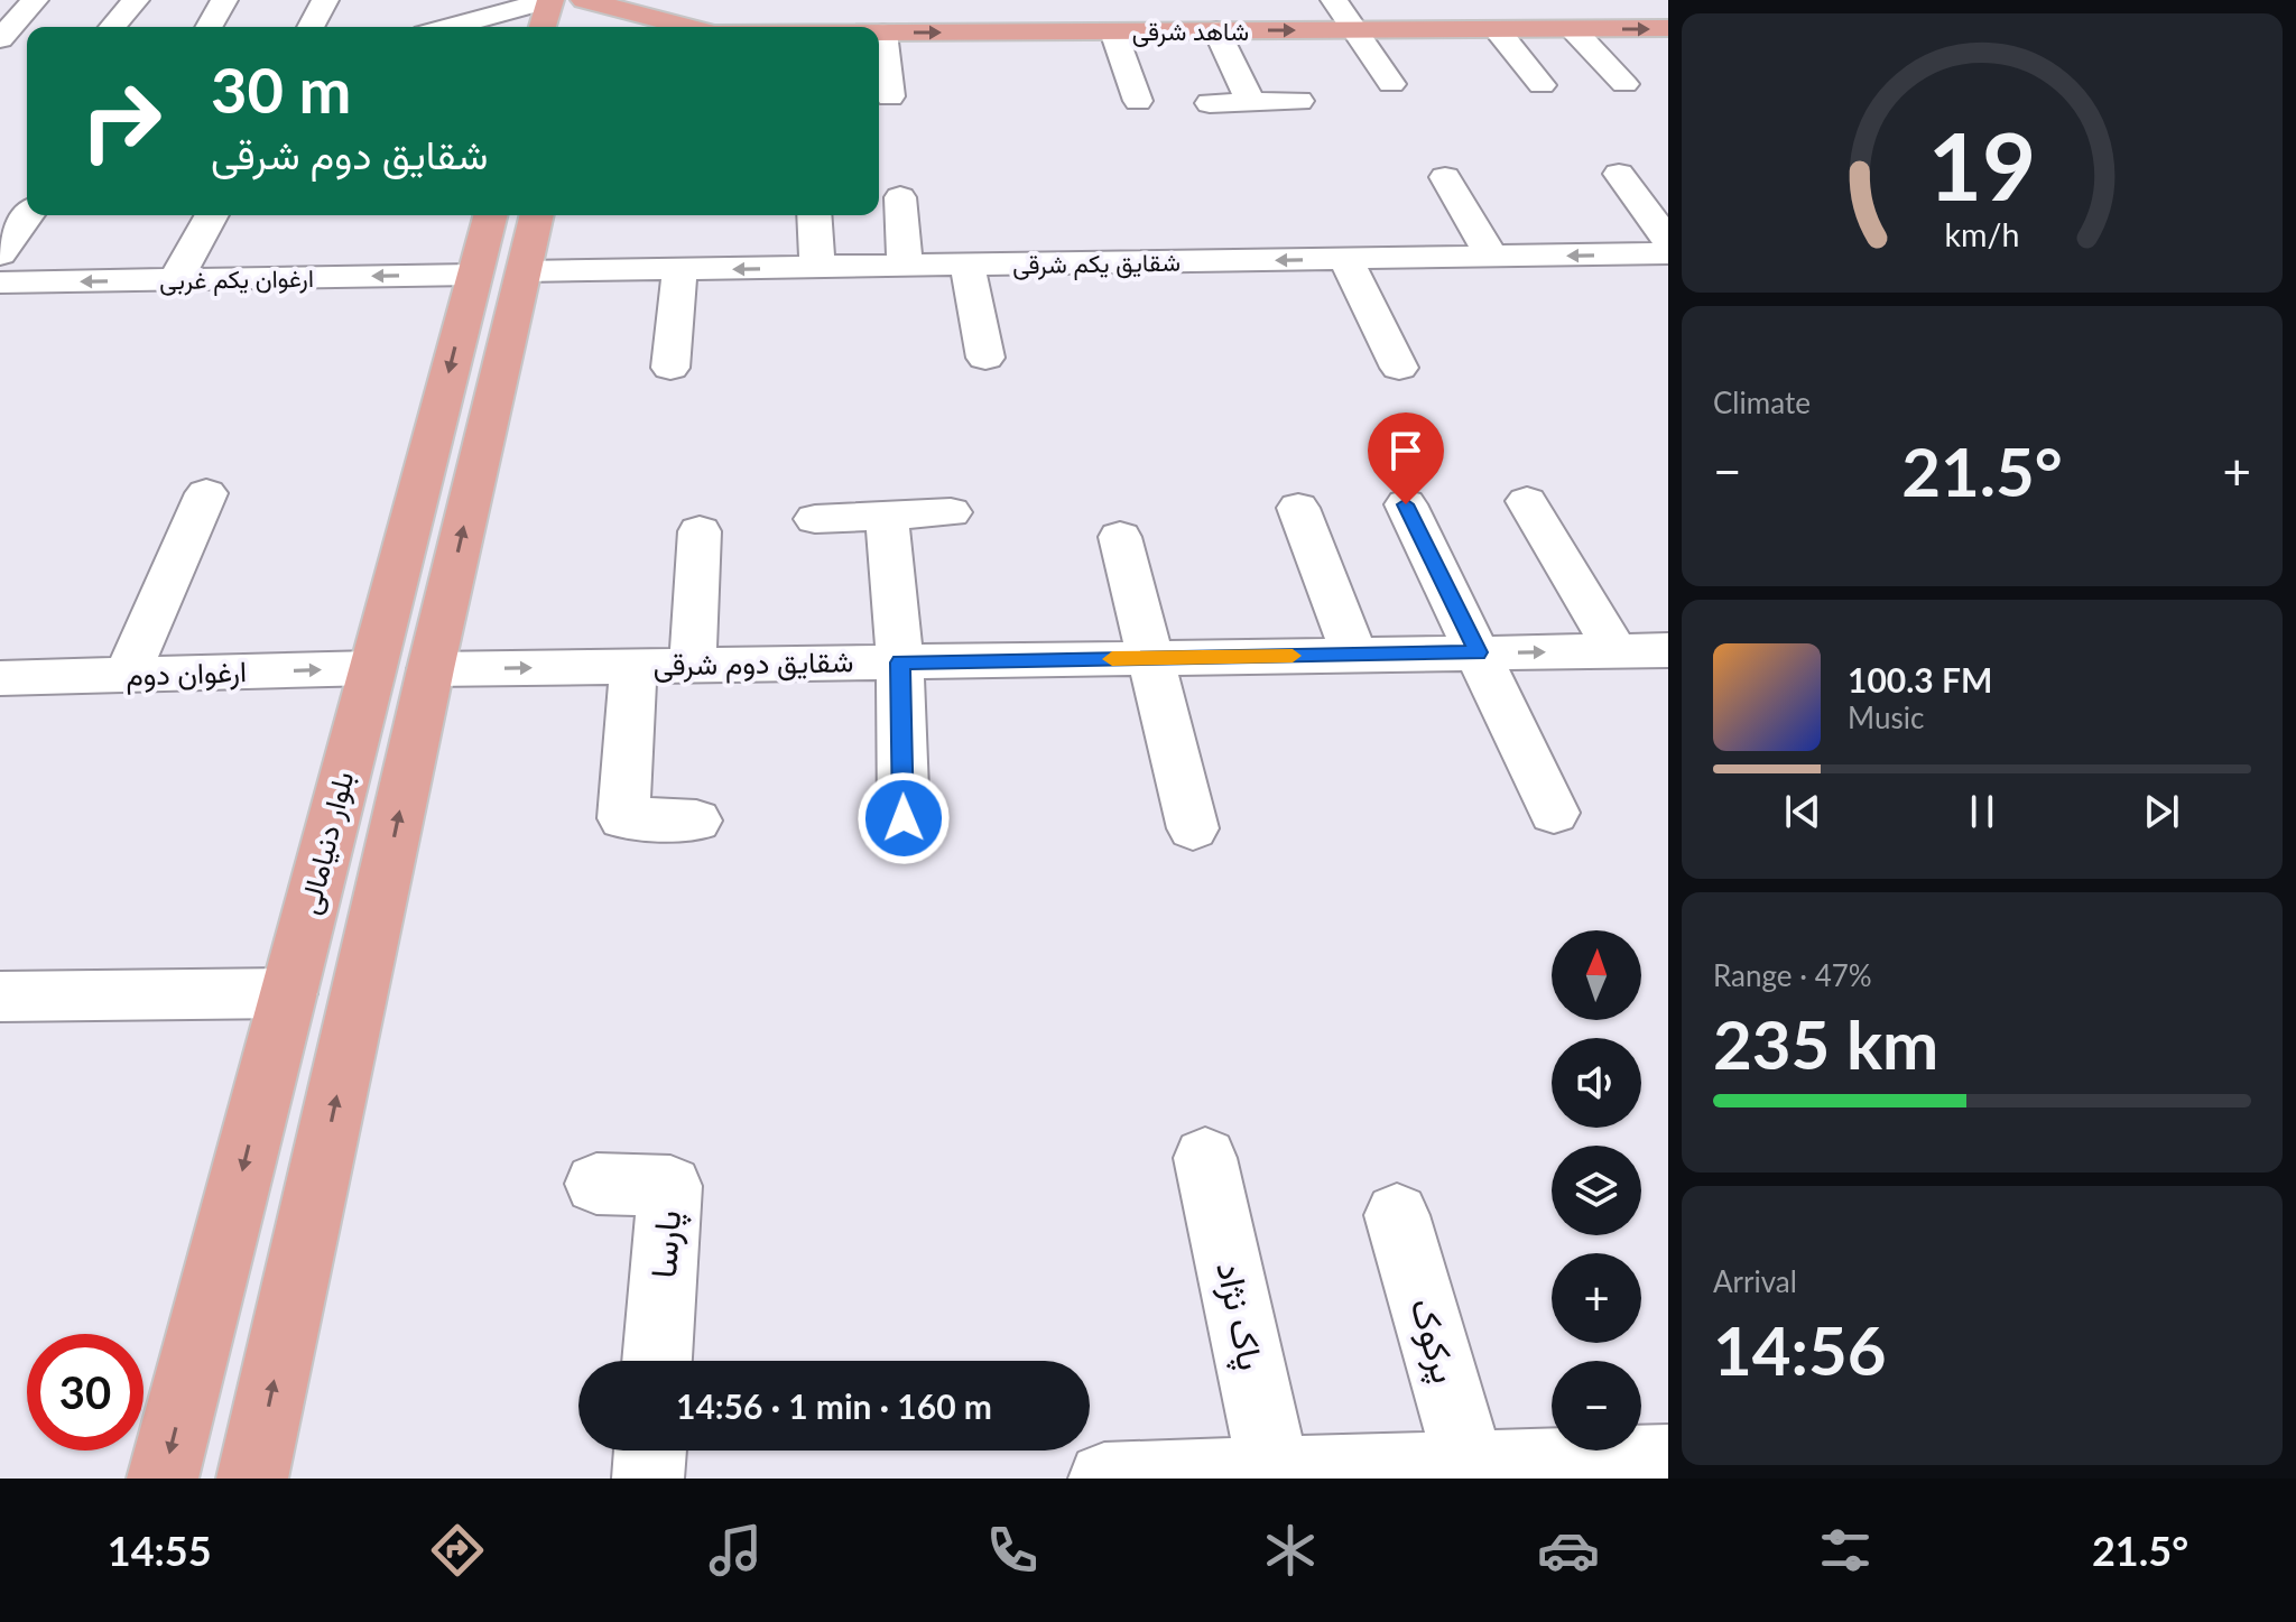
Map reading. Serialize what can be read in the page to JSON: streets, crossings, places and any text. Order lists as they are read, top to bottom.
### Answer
{
  "streets": {
    "main road": ["شاهد شرقی", "بلوار دنیامالی"],
    "street": [
      "شقایق یکم شرقی",
      "ارغوان یکم غربی",
      "شقایق دوم شرقی",
      "ارغوان دوم",
      "پارسا",
      "پاک نژاد",
      "پرکوک"
    ]
  },
  "crossings": [
    ["شقایق یکم شرقی", "ارغوان یکم غربی"],
    ["شقایق یکم شرقی", "بلوار دنیامالی"],
    ["ارغوان یکم غربی", "بلوار دنیامالی"],
    ["شقایق دوم شرقی", "بلوار دنیامالی"],
    ["ارغوان دوم", "بلوار دنیامالی"]
  ],
  "one_way": ["شاهد شرقی", "شقایق یکم شرقی", "ارغوان یکم غربی"],
  "north": "top",
  "page": {
    "turn": ["30 m", "شقایق دوم شرقی"],
    "tile": [
      "Climate",
      ["Range · 47%", "235 km"],
      ["Arrival", "14:56"]
    ],
    "heat": ["−", "21.5°", "+"],
    "song": ["100.3 FM", "Music"],
    "map_buttons": ["+", "−"],
    "limit": "30",
    "trip": "14:56 · 1 min · 160 m",
    "tabs": ["14:55", "21.5°"],
    "gauge": ["19", "km/h"]
  }
}
